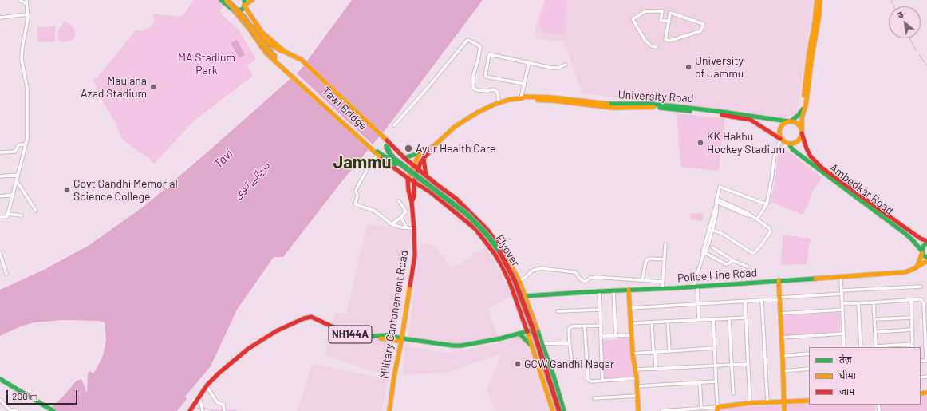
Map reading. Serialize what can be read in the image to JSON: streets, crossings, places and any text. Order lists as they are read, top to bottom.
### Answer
{
  "streets": {
    "main road": [
      "University Road",
      "Tawi Bridge",
      "Ambedkar Road",
      "Flyover",
      "Police Line Road",
      "Military Cantonement Road",
      "NH144A"
    ]
  },
  "crossings": [
    ["University Road", "Ambedkar Road"],
    ["University Road", "Military Cantonement Road"],
    ["Tawi Bridge", "Flyover"],
    ["Military Cantonement Road", "NH144A"]
  ],
  "districts": ["Jammu"],
  "water": ["Tavi", "دریائے توی"],
  "parks": ["MA Stadium Park"],
  "places": [
    "University of Jammu",
    "Maulana Azad Stadium",
    "KK Hakhu Hockey Stadium",
    "Ayur Health Care",
    "Govt Gandhi Memorial Science College",
    "GCW Gandhi Nagar"
  ],
  "legend": ["तेज़", "धीमा", "जाम"],
  "scale_bar": "200 m",
  "north": "top left"
}
